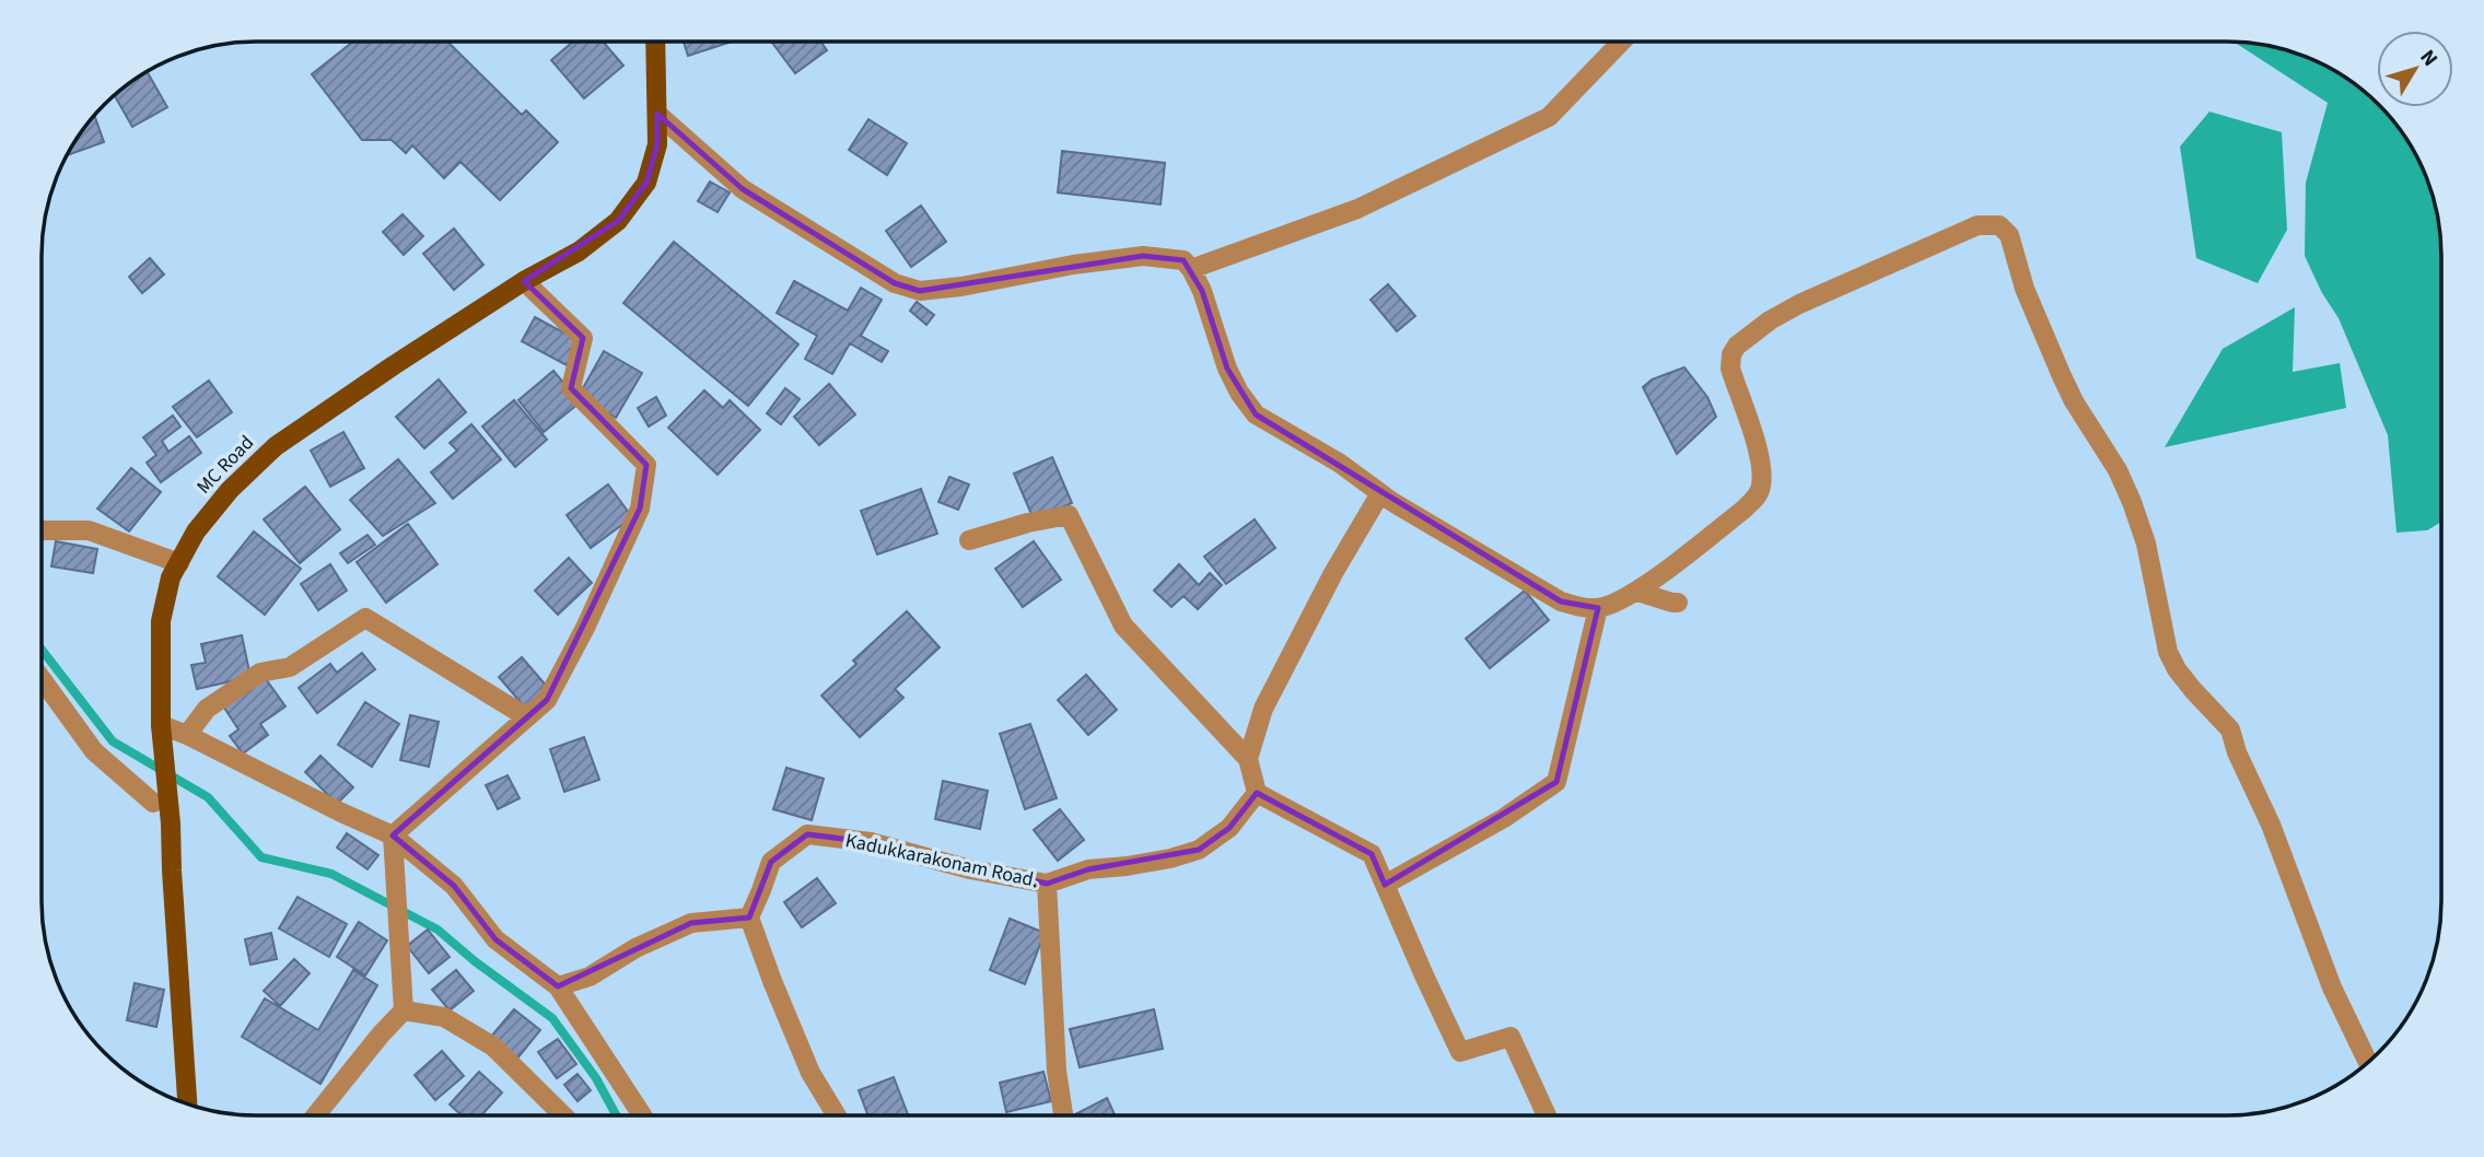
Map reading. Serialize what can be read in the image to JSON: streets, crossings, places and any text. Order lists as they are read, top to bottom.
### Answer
{
  "streets": {
    "main road": ["MC Road"],
    "street": ["Kadukkarakonam Road."]
  },
  "north": "top right"
}
